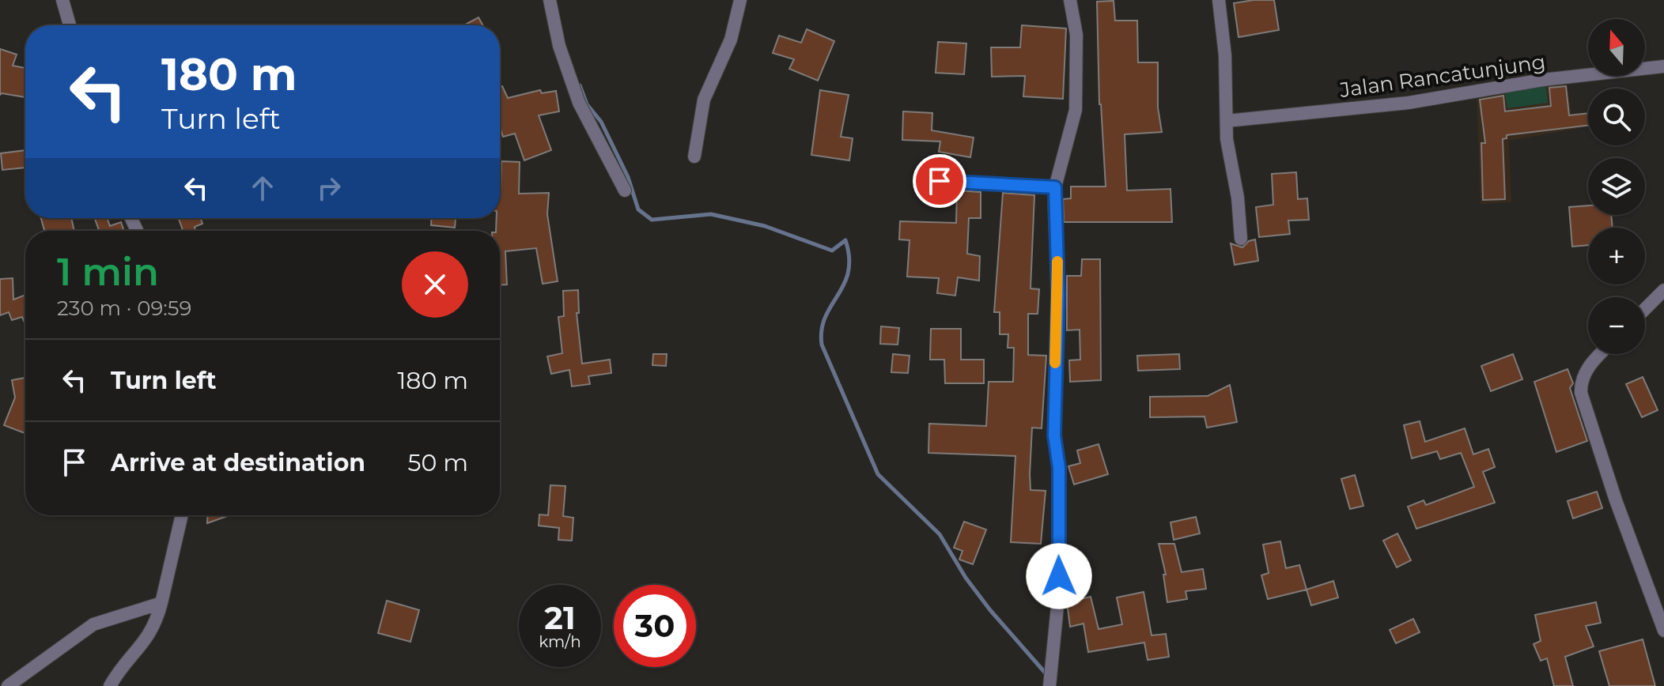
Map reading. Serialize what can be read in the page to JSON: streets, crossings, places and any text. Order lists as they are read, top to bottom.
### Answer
{
  "streets": {
    "street": ["Jalan Rancatunjung"]
  },
  "north": "top",
  "page": {
    "map_buttons": ["+", "−"],
    "turn": ["180 m", "Turn left"],
    "heading": ["1 min", "230 m · 09:59"],
    "list": [
      {
        "name": "Turn left",
        "value": "180 m"
      },
      {
        "name": "Arrive at destination",
        "value": "50 m"
      }
    ],
    "speed": "21 km/h",
    "limit": "30"
  }
}
